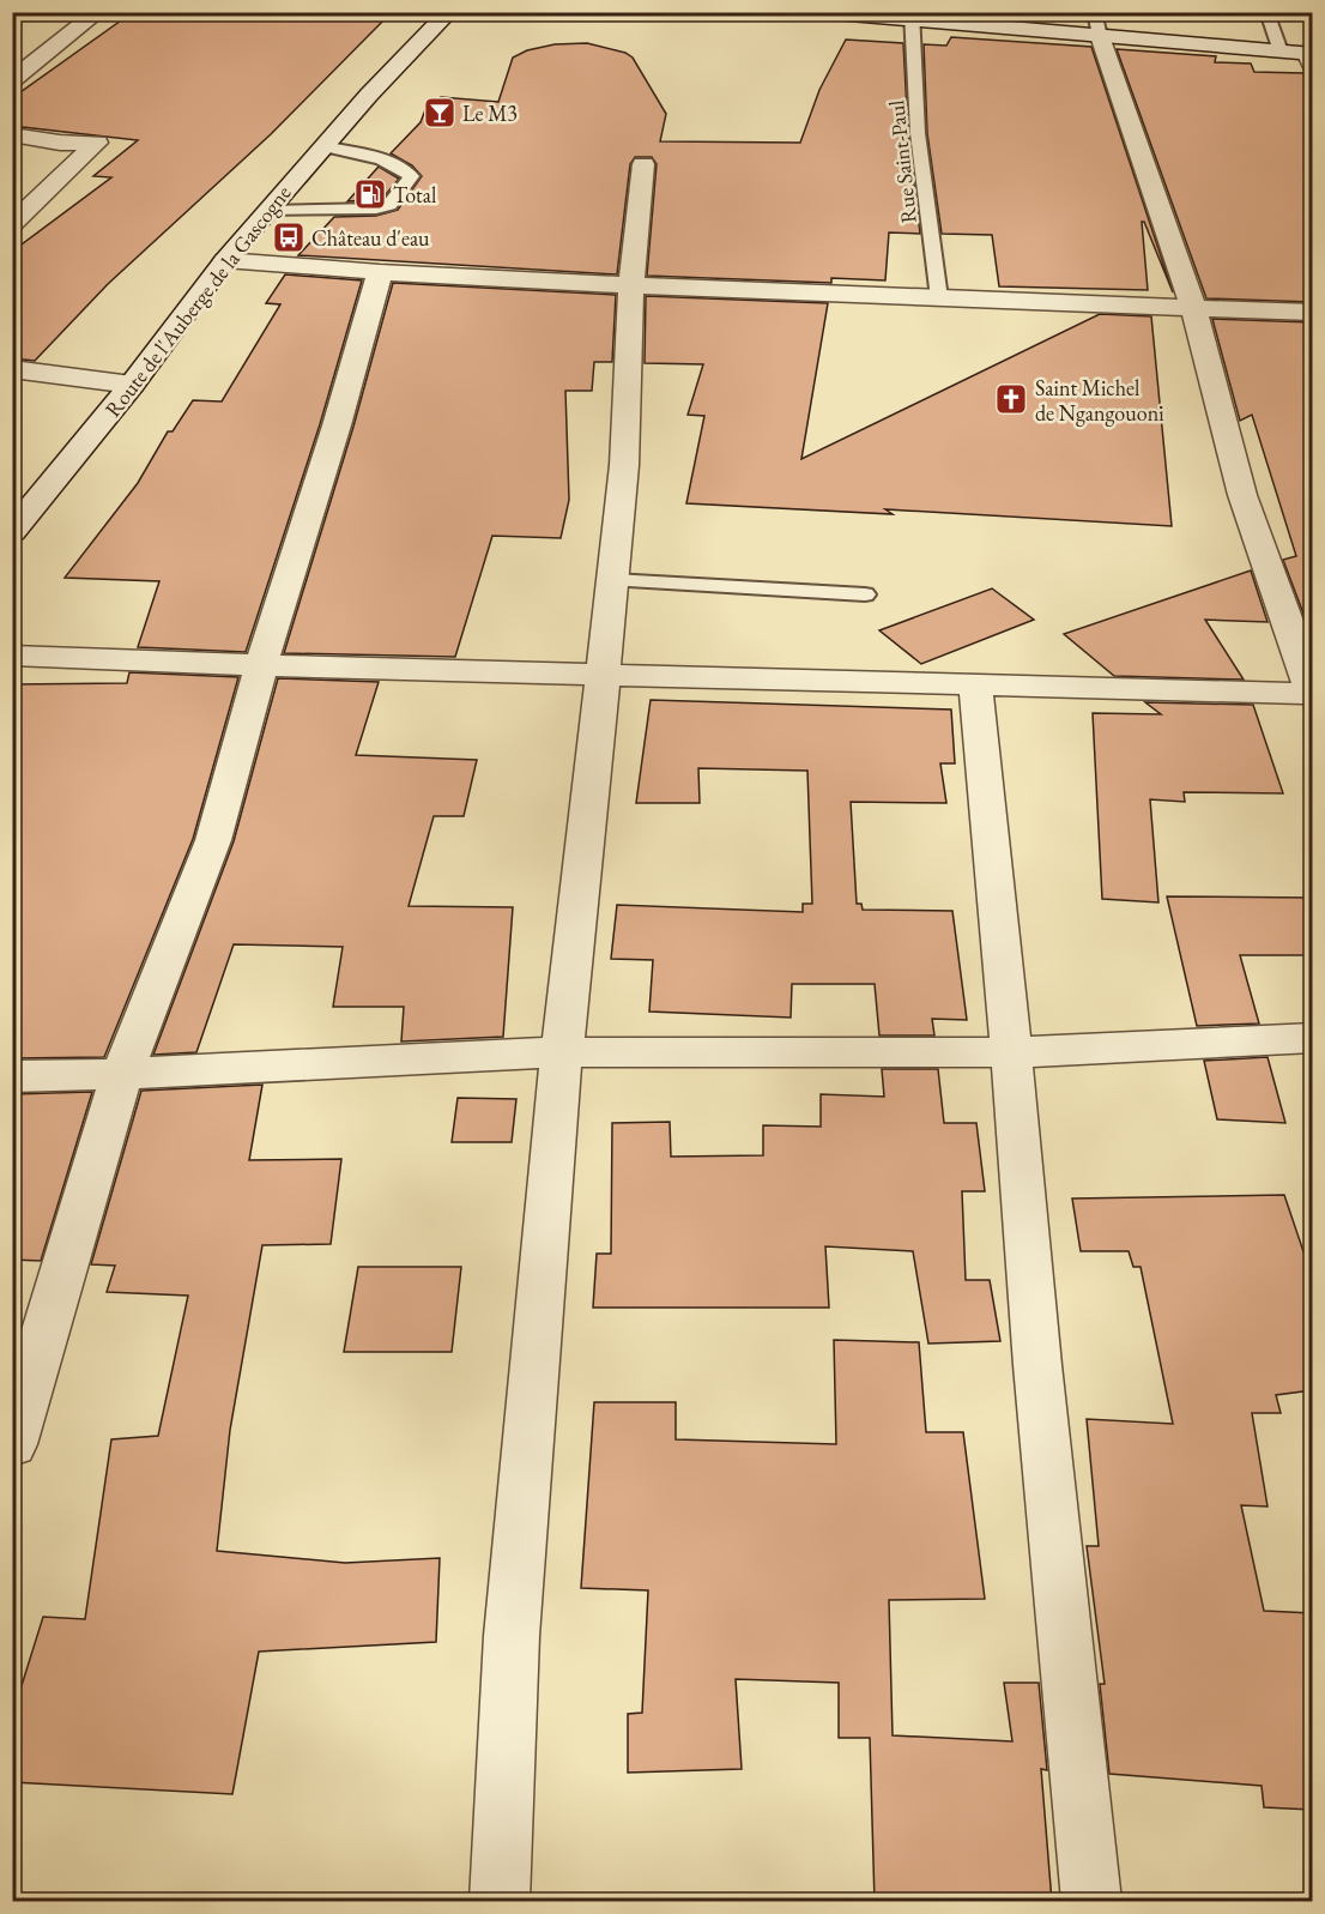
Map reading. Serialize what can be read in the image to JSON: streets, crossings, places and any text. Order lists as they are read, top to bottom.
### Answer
{
  "streets": {
    "street": ["Route de l'Auberge de la Gascogne"],
    "lane": ["Rue Saint-Paul"]
  },
  "places": {
    "bar": ["Le M3"],
    "fuel station": ["Total"],
    "bus stop": ["Château d'eau"],
    "church": ["Saint Michel de Ngangouoni"]
  }
}
